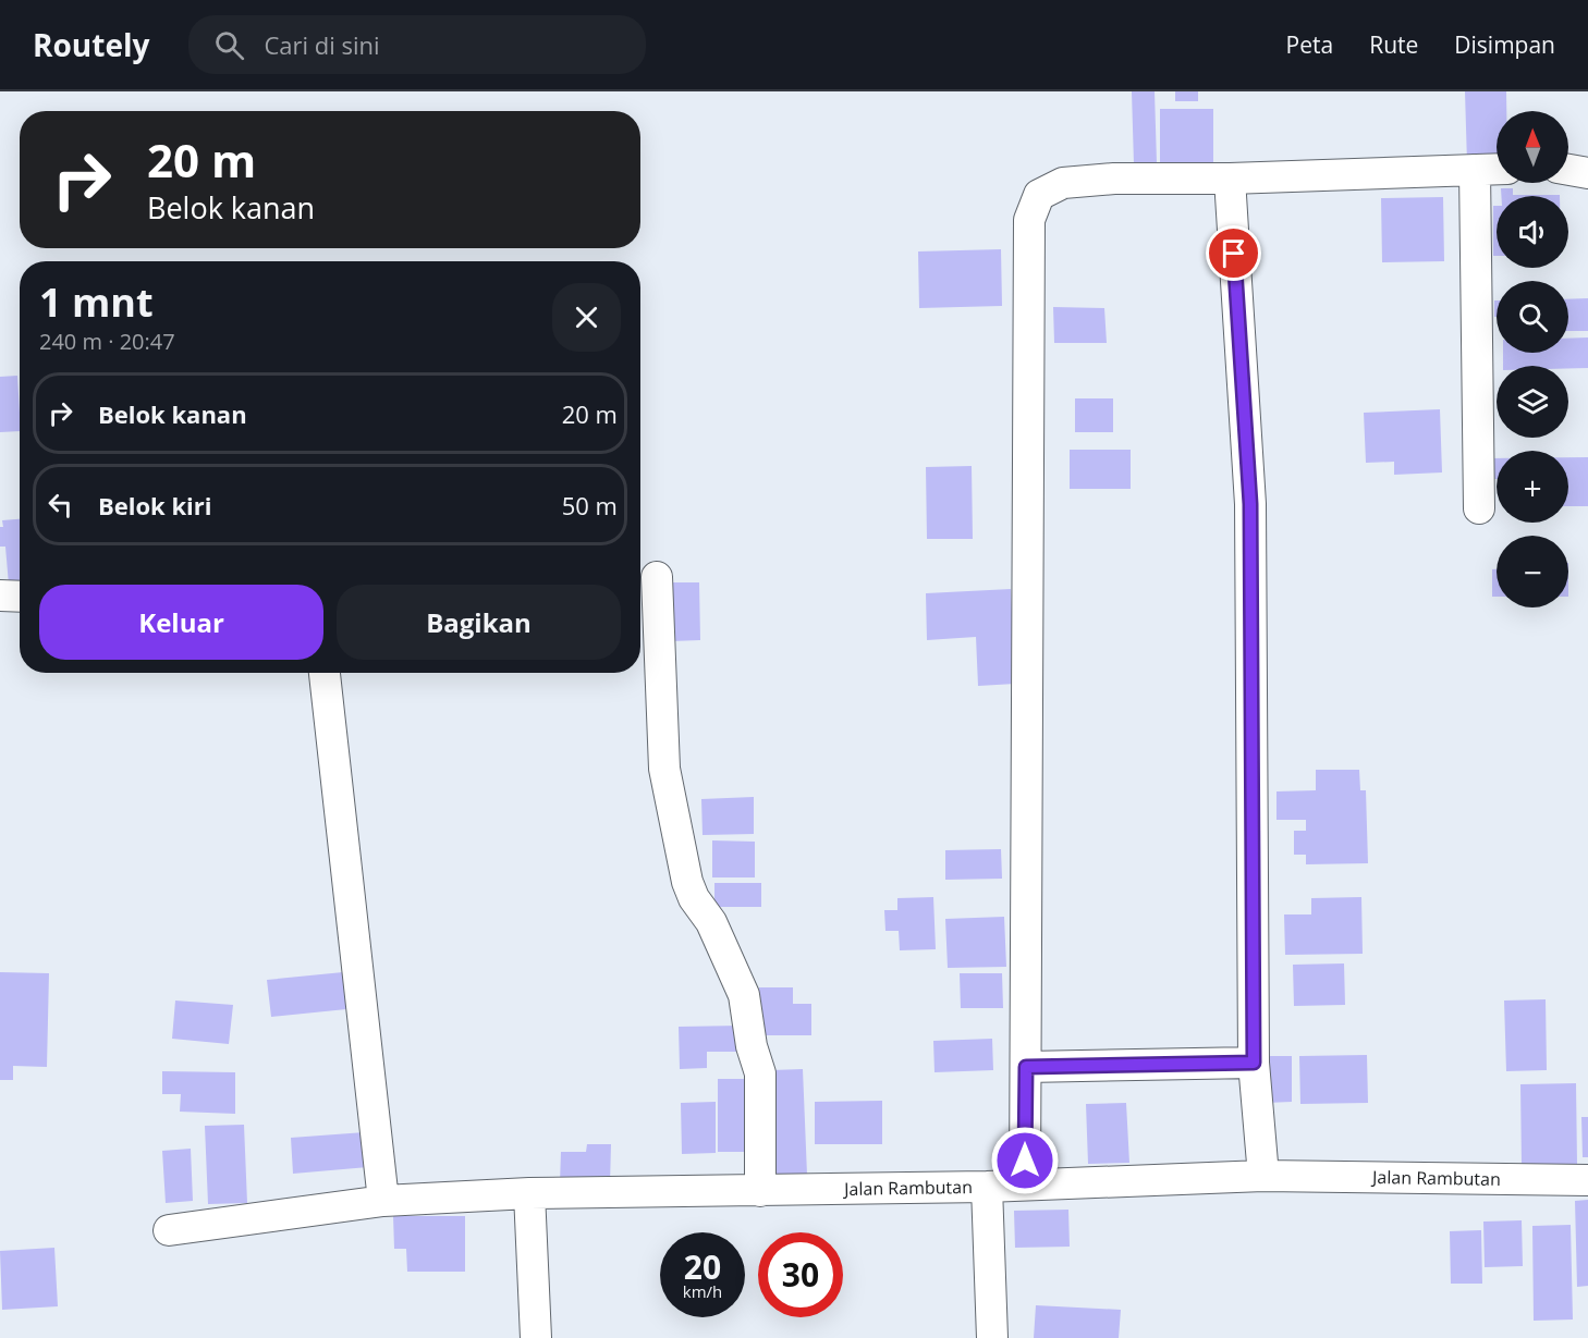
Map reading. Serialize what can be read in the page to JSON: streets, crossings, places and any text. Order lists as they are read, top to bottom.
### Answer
{
  "streets": {
    "street": ["Jalan Rambutan"]
  },
  "north": "top",
  "page": {
    "header": "Routely",
    "search": "Cari di sini",
    "nav": ["Peta", "Rute", "Disimpan"],
    "map_buttons": ["+", "−"],
    "turn": ["20 m", "Belok kanan"],
    "heading": ["1 mnt", "240 m · 20:47"],
    "list": [
      {
        "name": "Belok kanan",
        "value": "20 m"
      },
      {
        "name": "Belok kiri",
        "value": "50 m"
      }
    ],
    "buttons": ["Keluar", "Bagikan"],
    "speed": "20 km/h",
    "limit": "30"
  }
}
